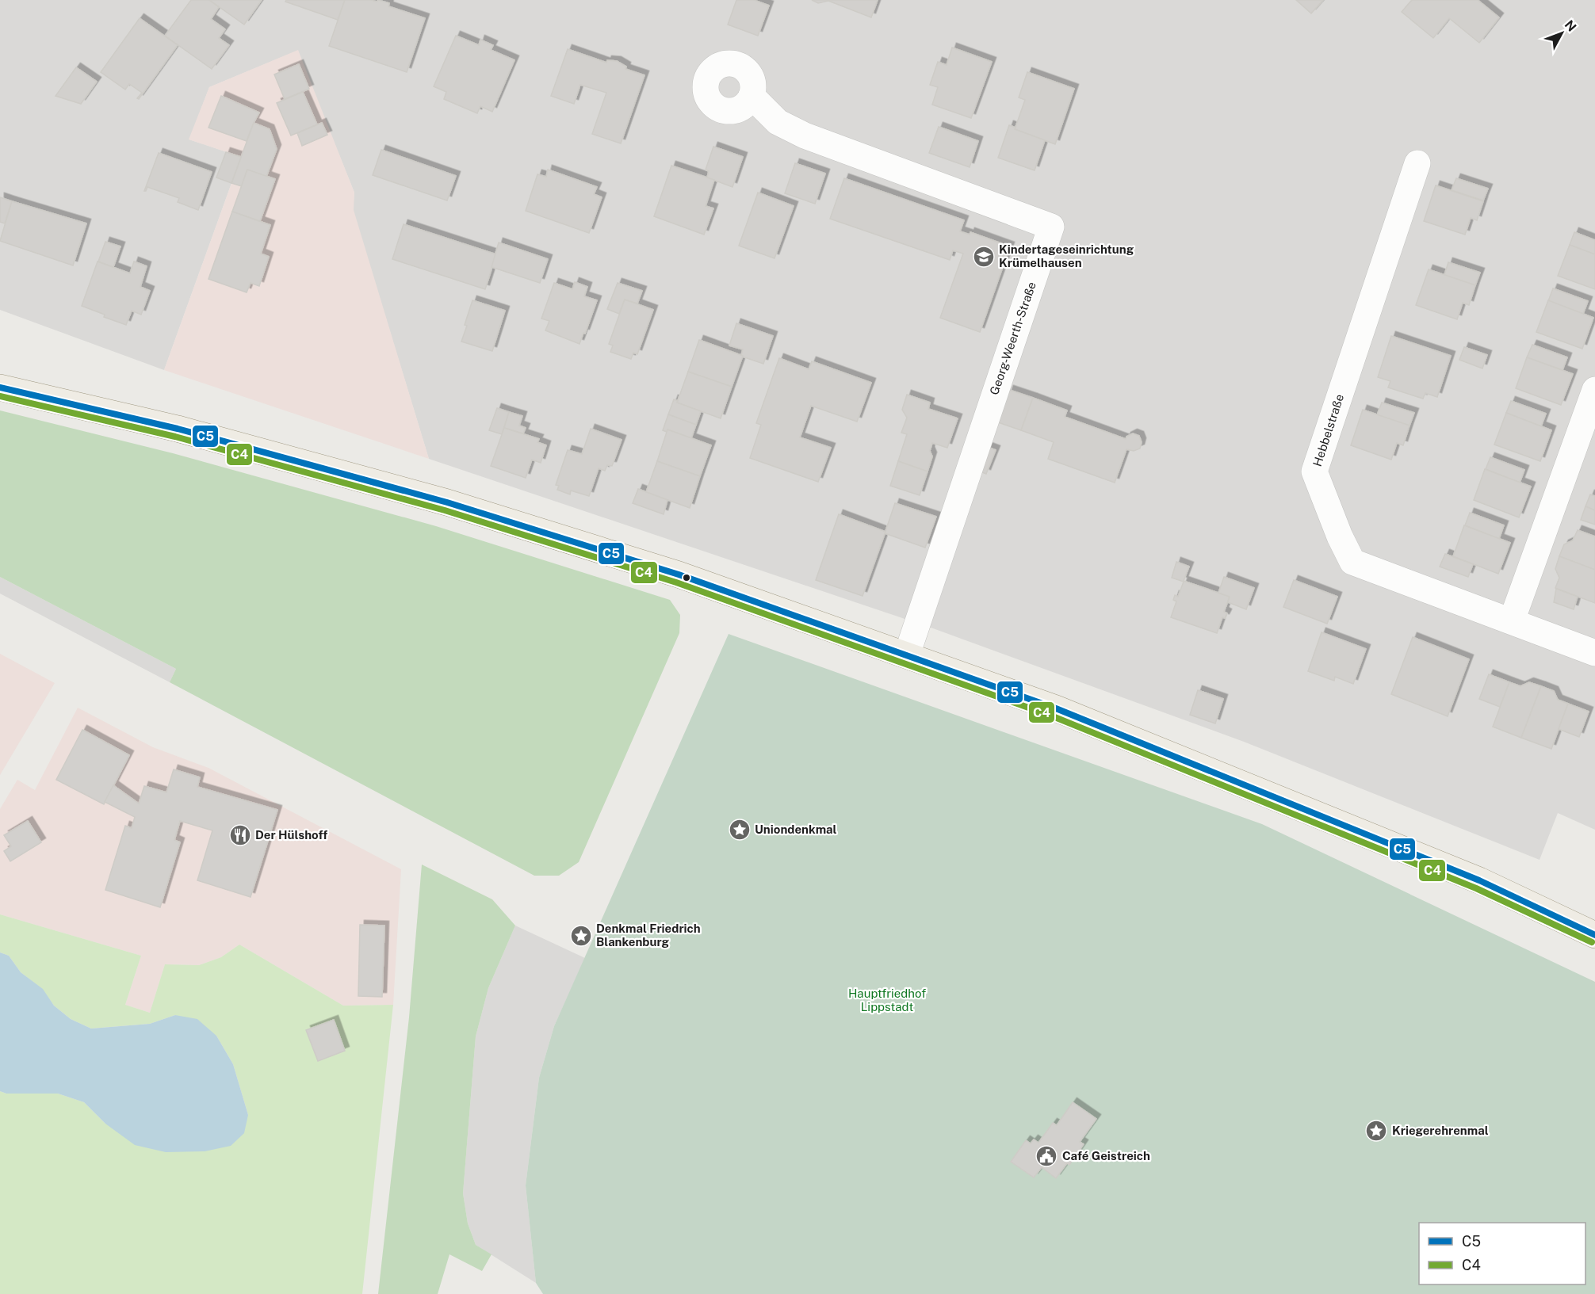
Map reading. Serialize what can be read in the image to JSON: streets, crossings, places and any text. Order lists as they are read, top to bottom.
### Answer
{
  "streets": {
    "street": ["Georg-Weerth-Straße", "Hebbelstraße"]
  },
  "parks": ["Hauptfriedhof Lippstadt"],
  "places": {
    "school or university": ["Kindertageseinrichtung Krümelhausen"],
    "place": ["Uniondenkmal", "Denkmal Friedrich Blankenburg", "Kriegerehrenmal"],
    "restaurant": ["Der Hülshoff"],
    "public building": ["Café Geistreich"]
  },
  "lines": ["transit line C5", "transit line C4"],
  "legend": ["C5", "C4"],
  "north": "top right"
}
